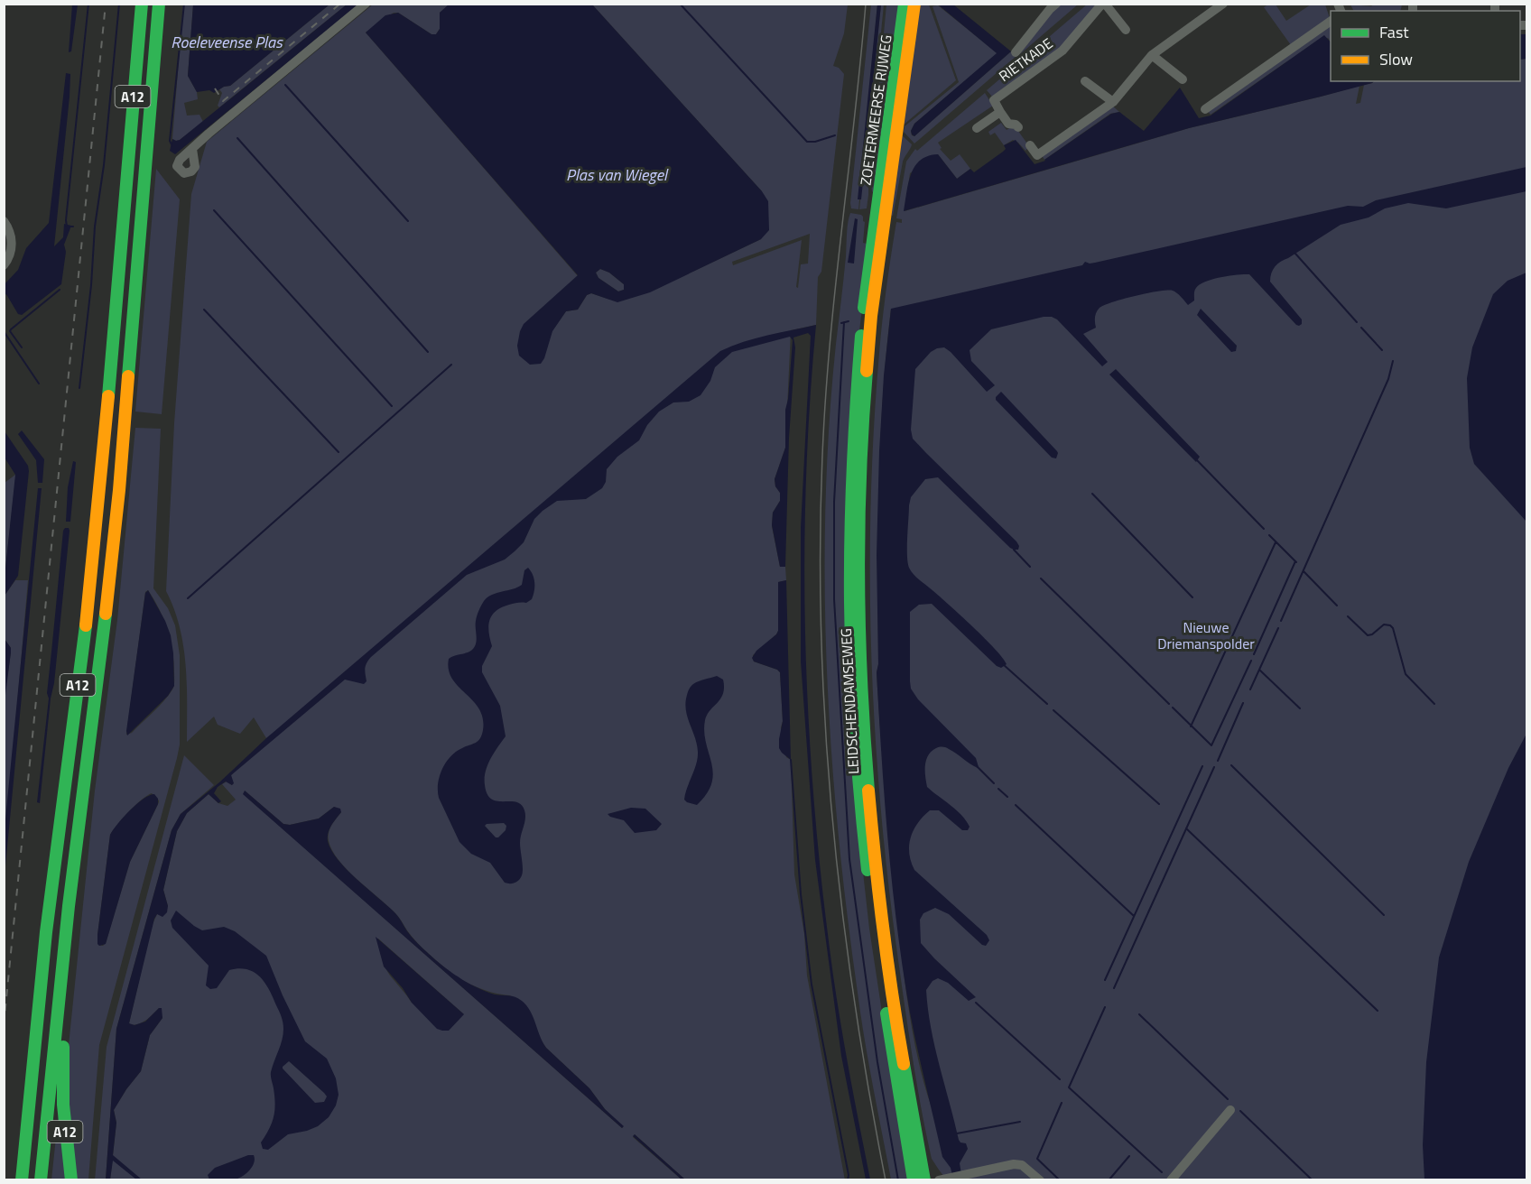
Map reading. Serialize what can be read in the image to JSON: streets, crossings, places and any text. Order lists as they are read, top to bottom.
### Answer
{
  "streets": {
    "main road": ["A12", "ZOETERMEERSE RIJWEG", "LEIDSCHENDAMSEWEG"],
    "street": ["RIETKADE"]
  },
  "crossings": [
    ["ZOETERMEERSE RIJWEG", "LEIDSCHENDAMSEWEG"]
  ],
  "water": ["Roeleveense Plas", "Plas van Wiegel"],
  "parks": ["Nieuwe Driemanspolder"],
  "legend": ["Fast", "Slow"]
}
